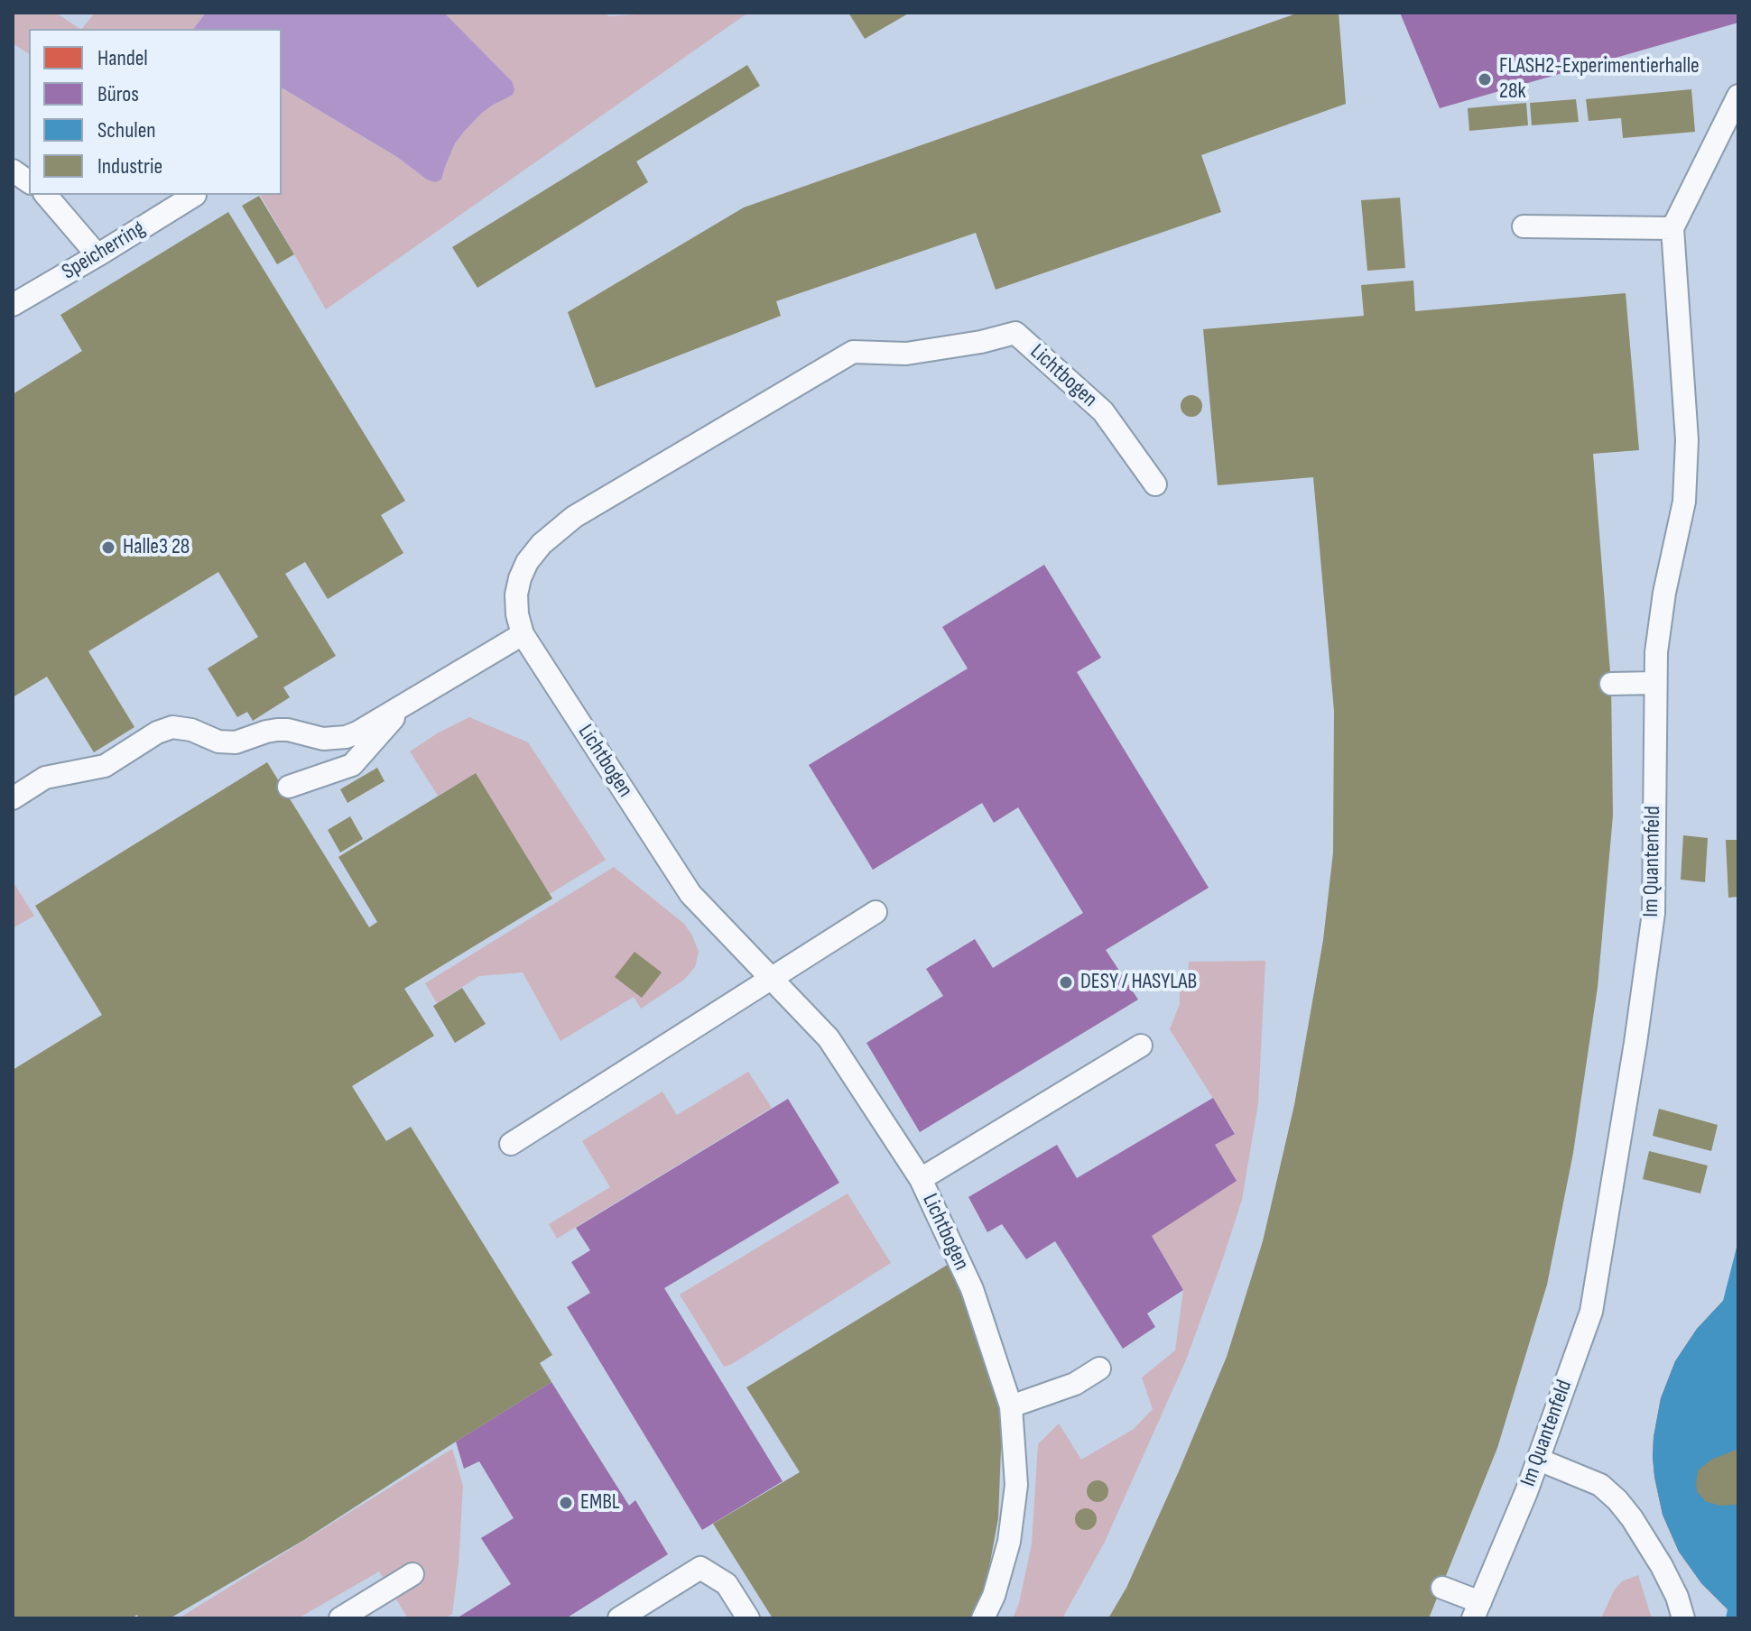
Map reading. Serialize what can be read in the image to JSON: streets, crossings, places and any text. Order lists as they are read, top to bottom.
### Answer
{
  "streets": {
    "lane": ["Speicherring", "Lichtbogen", "Im Quantenfeld"]
  },
  "places": [
    "FLASH2-Experimentierhalle 28k",
    "Halle3 28",
    "DESY / HASYLAB",
    "EMBL"
  ],
  "legend": [
    "Handel",
    "Büros",
    "Schulen",
    "Industrie"
  ]
}
